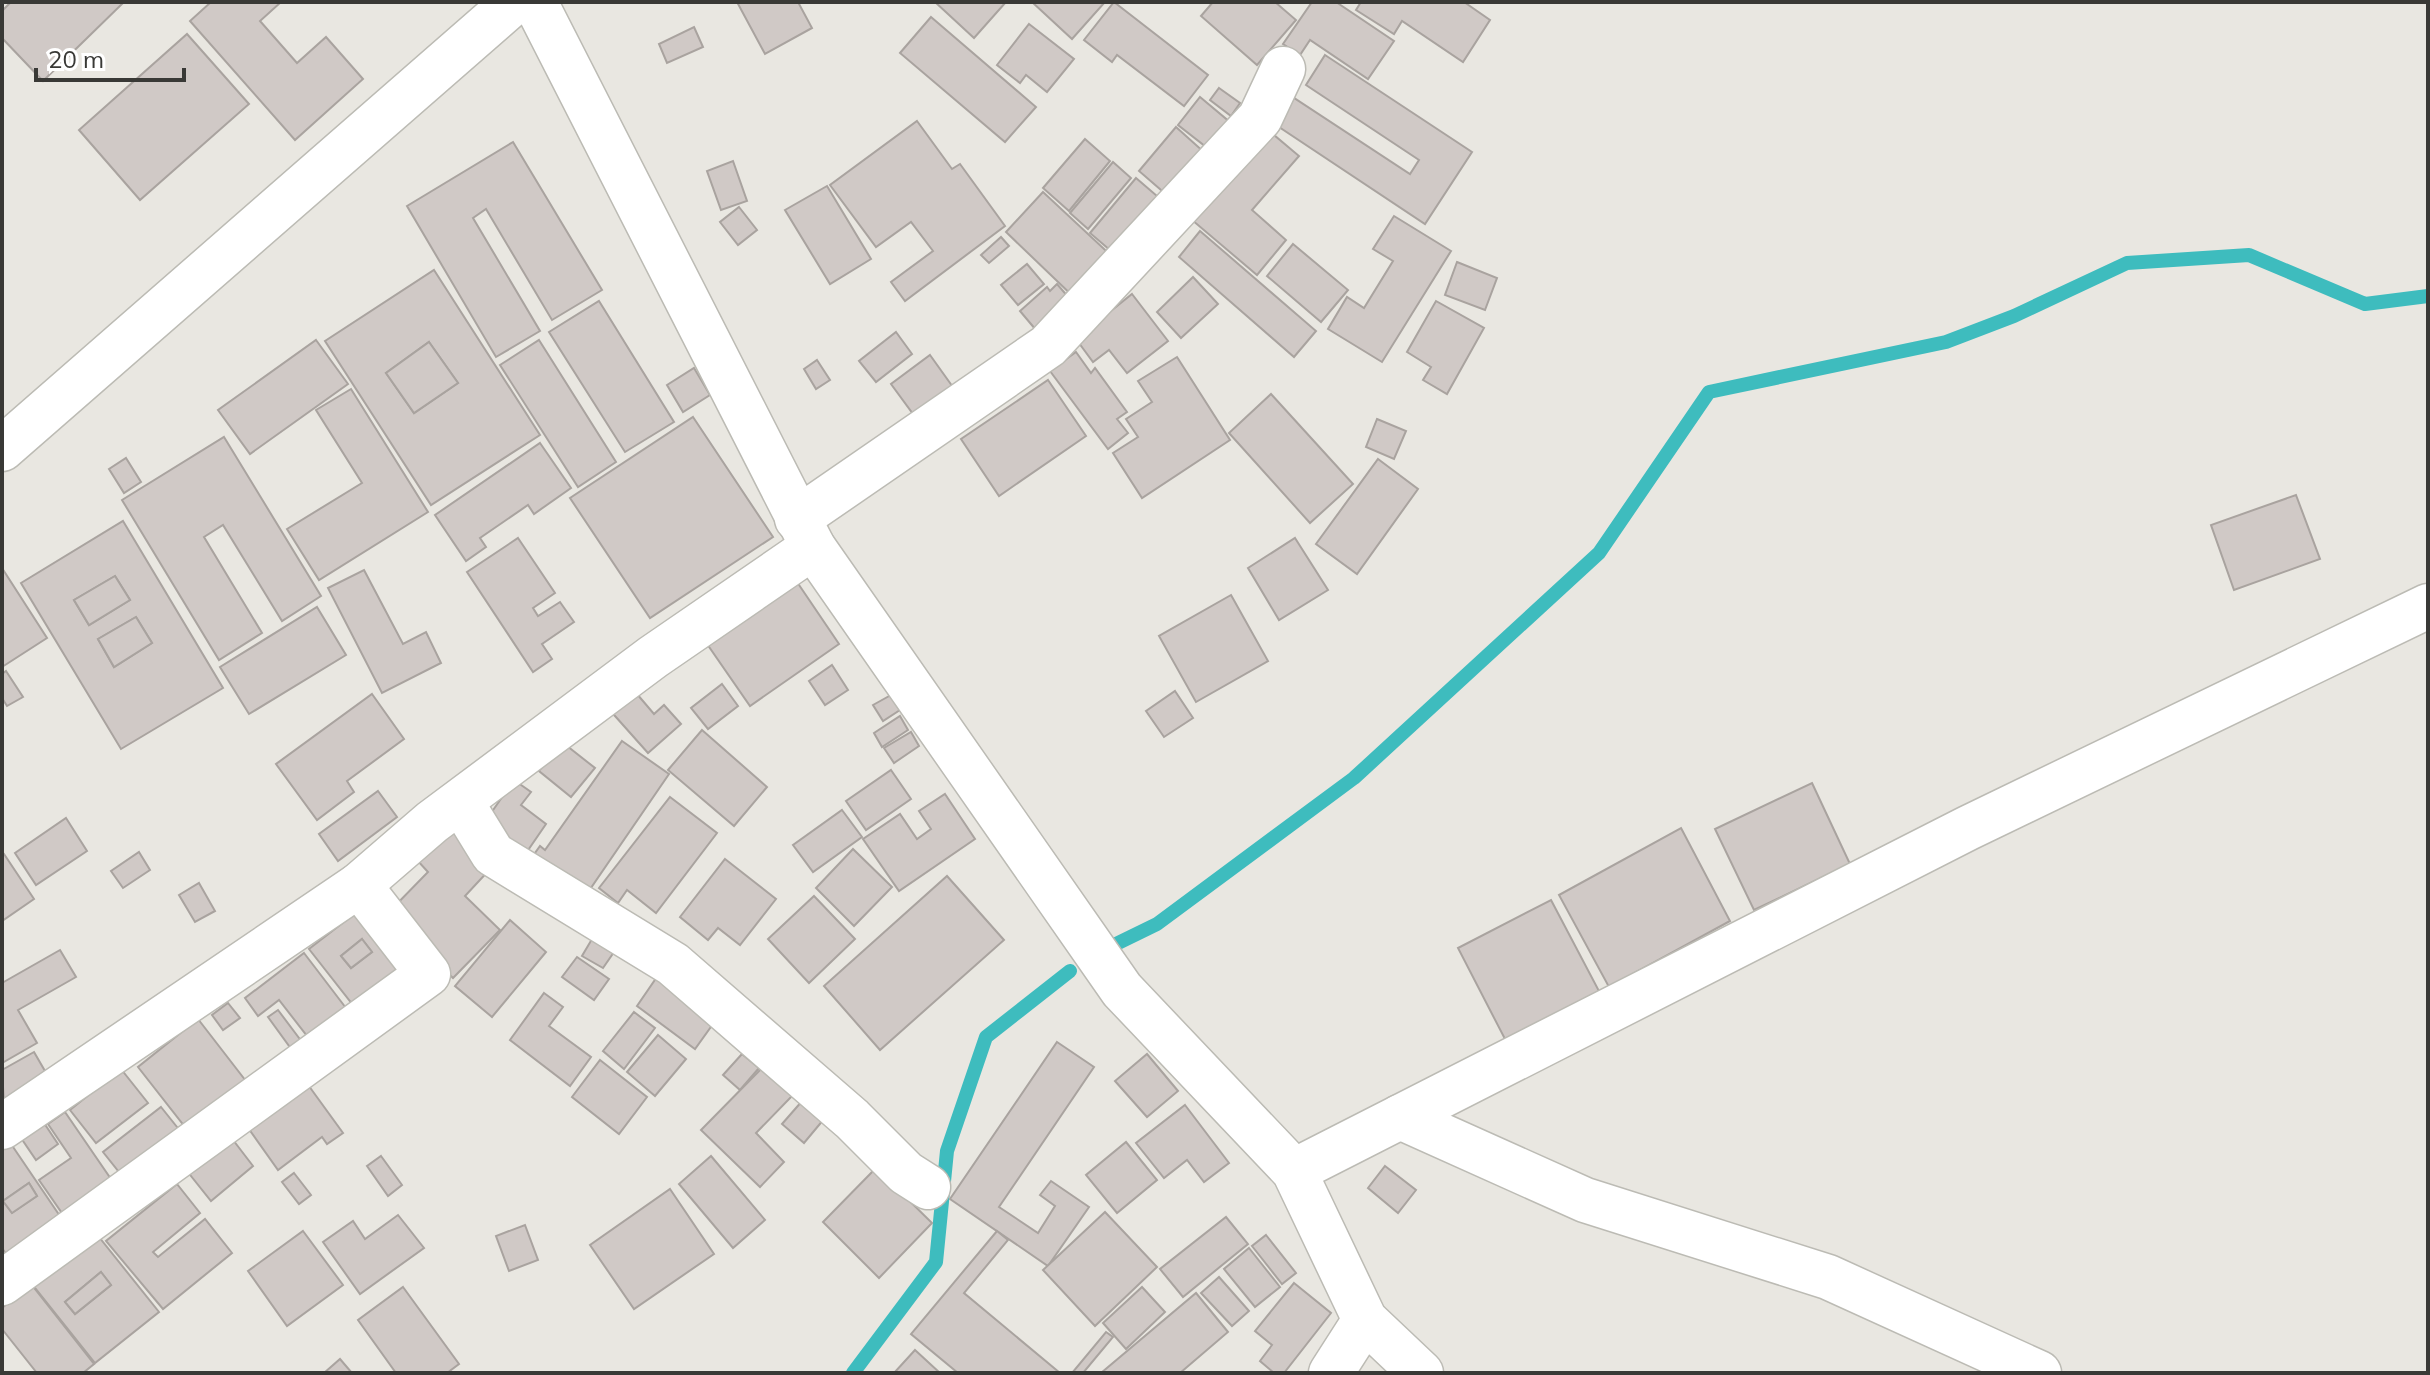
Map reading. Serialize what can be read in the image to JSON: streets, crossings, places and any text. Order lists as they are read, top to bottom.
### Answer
{
  "scale_bar": "20 m"
}
